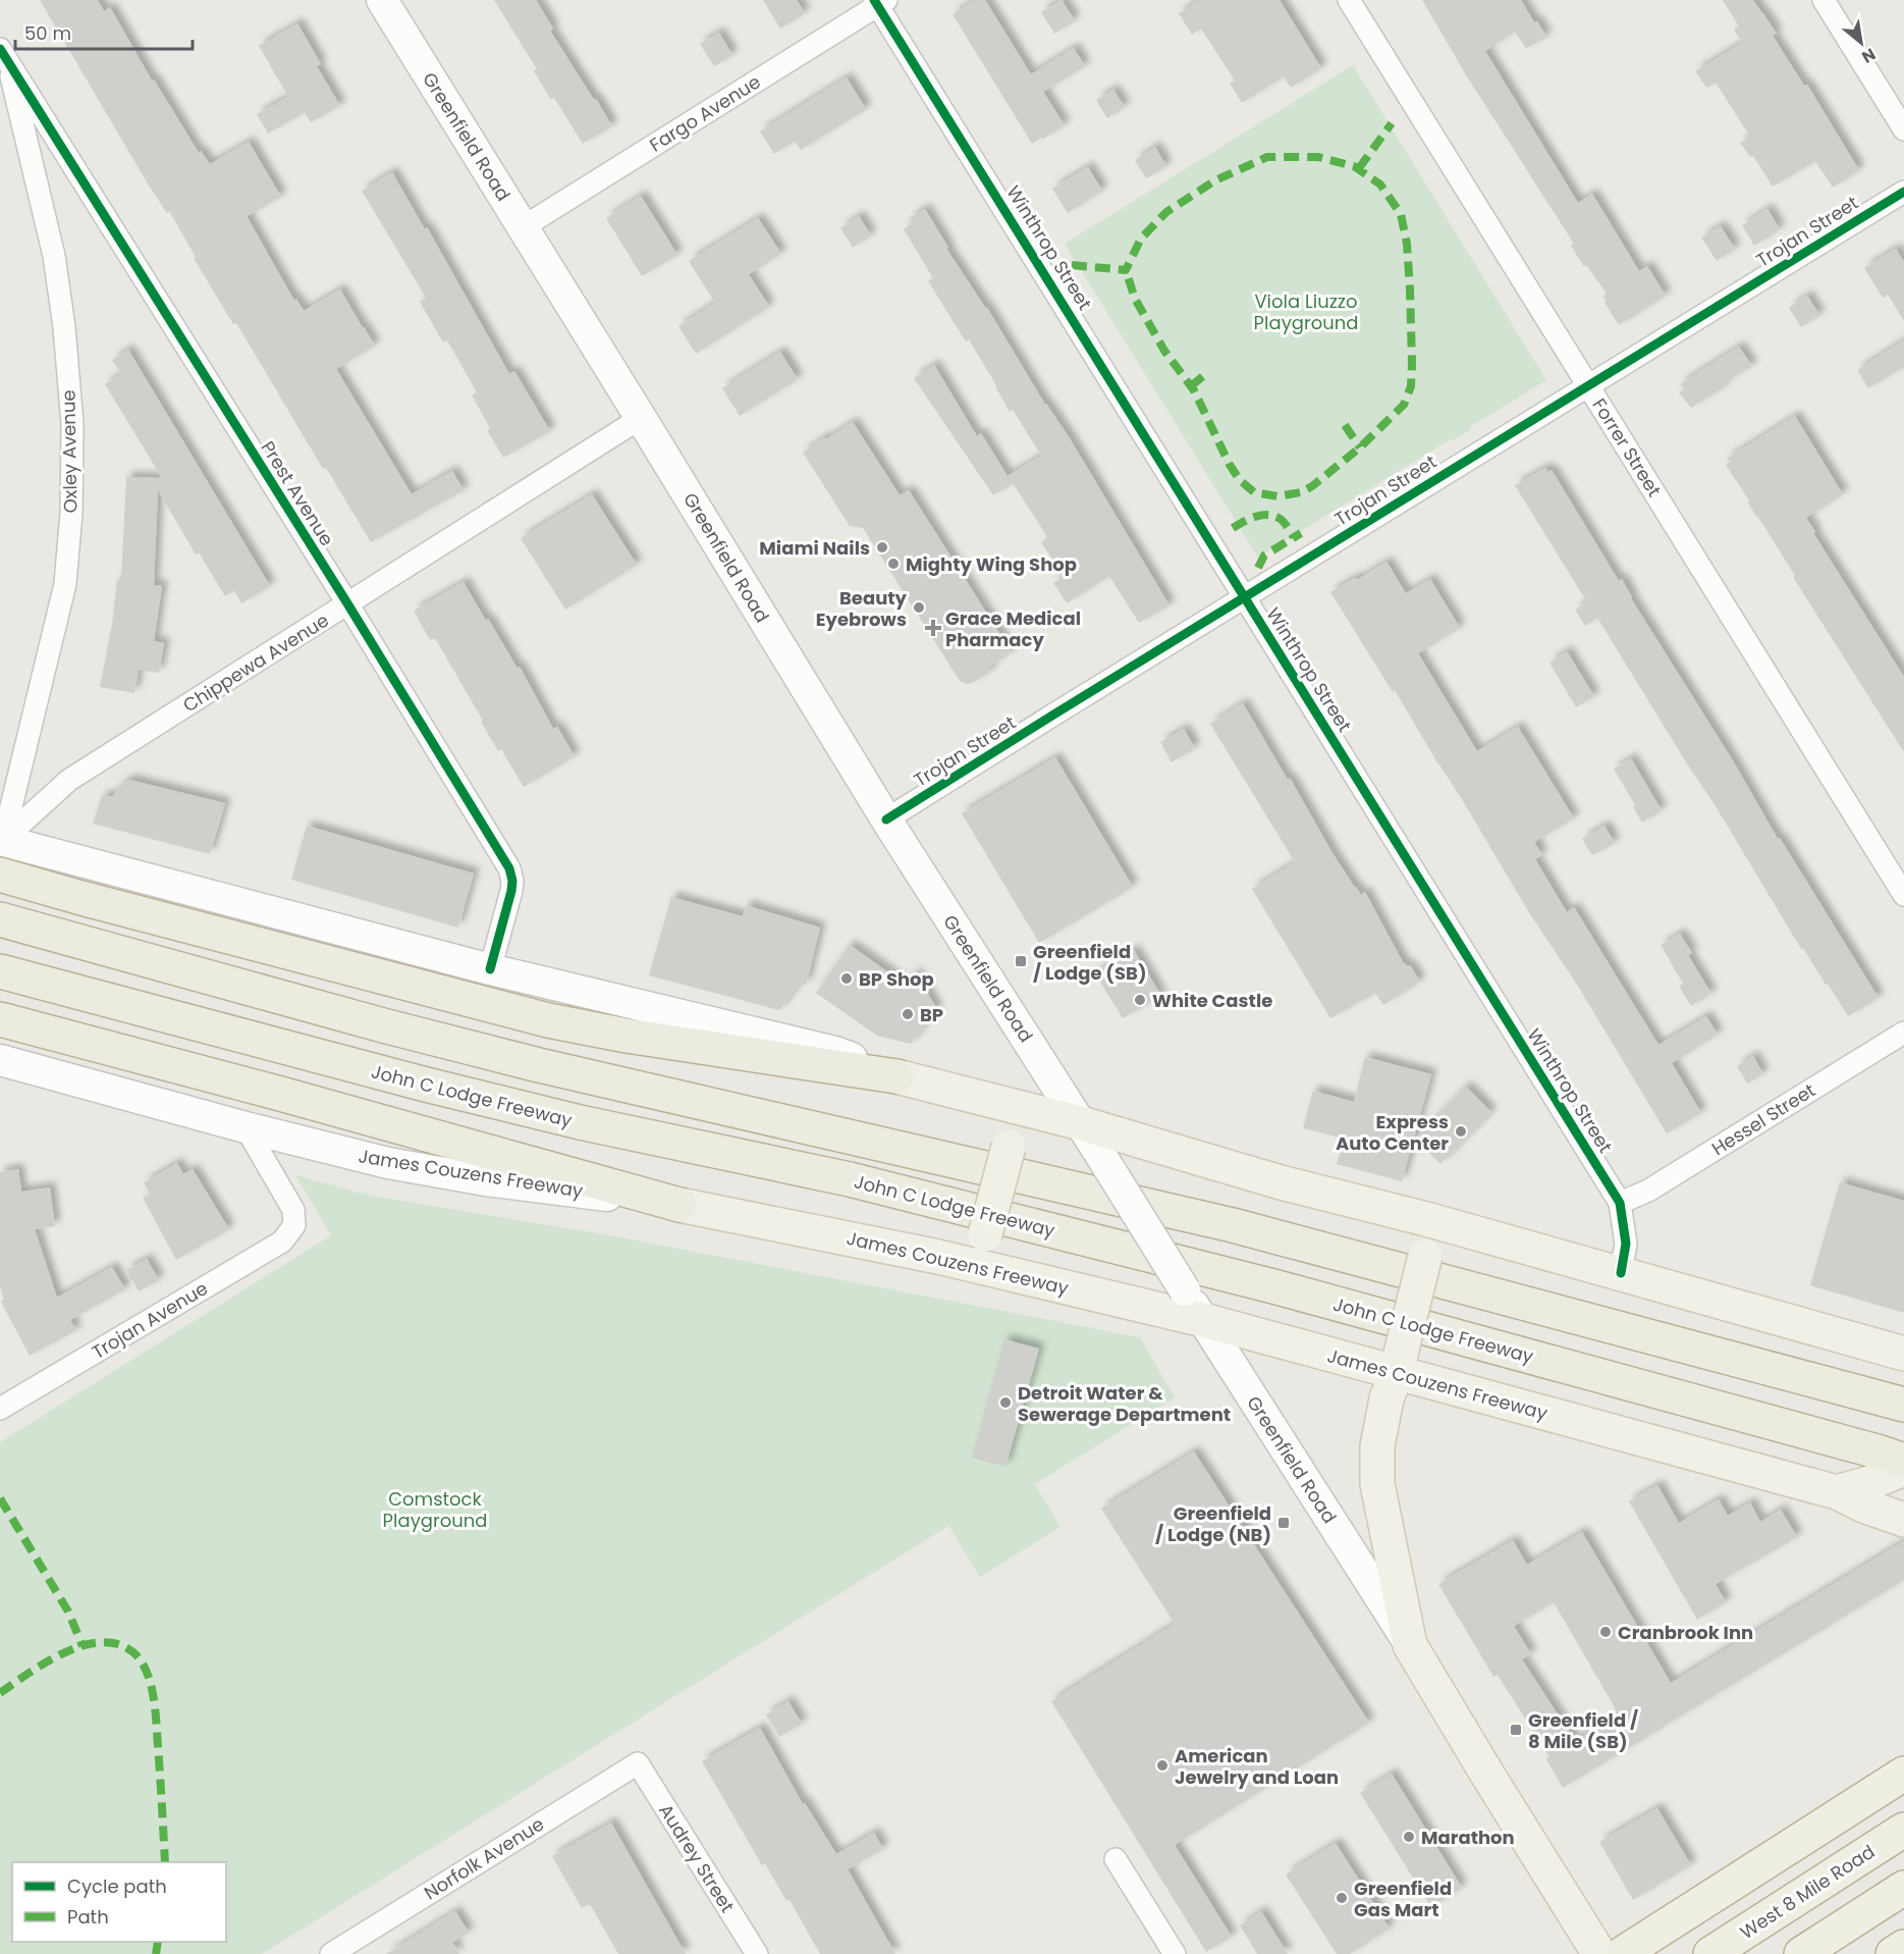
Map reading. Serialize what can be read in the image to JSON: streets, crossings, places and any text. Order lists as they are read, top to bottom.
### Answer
{
  "streets": {
    "highway": ["John C Lodge Freeway", "West 8 Mile Road"],
    "main road": ["Greenfield Road", "James Couzens Freeway"],
    "street": [
      "Fargo Avenue",
      "Trojan Street",
      "Winthrop Street",
      "Forrer Street",
      "Oxley Avenue",
      "Prest Avenue",
      "Chippewa Avenue",
      "Hessel Street",
      "Trojan Avenue",
      "Norfolk Avenue",
      "Audrey Street"
    ]
  },
  "crossings": [
    ["Fargo Avenue", "Greenfield Road"],
    ["Fargo Avenue", "Winthrop Street"],
    ["Greenfield Road", "Trojan Street"],
    ["Greenfield Road", "Chippewa Avenue"],
    ["Greenfield Road", "James Couzens Freeway"],
    ["Trojan Street", "Winthrop Street"],
    ["Trojan Street", "Forrer Street"],
    ["Winthrop Street", "Hessel Street"],
    ["Oxley Avenue", "Prest Avenue"],
    ["Oxley Avenue", "Chippewa Avenue"],
    ["Prest Avenue", "Chippewa Avenue"],
    ["James Couzens Freeway", "Trojan Avenue"],
    ["Norfolk Avenue", "Audrey Street"]
  ],
  "parks": ["Viola Liuzzo Playground", "Comstock Playground"],
  "places": {
    "other": [
      "Miami Nails",
      "Mighty Wing Shop",
      "Beauty Eyebrows",
      "BP Shop",
      "White Castle",
      "BP",
      "Express Auto Center",
      "Detroit Water & Sewerage Department",
      "Cranbrook Inn",
      "American Jewelry and Loan",
      "Marathon",
      "Greenfield Gas Mart"
    ],
    "health": ["Grace Medical Pharmacy"],
    "transit": ["Greenfield / Lodge (SB)", "Greenfield / Lodge (NB)", "Greenfield / 8 Mile (SB)"]
  },
  "legend": ["Cycle path", "Path"],
  "scale_bar": "50 m",
  "north": "bottom right"
}
